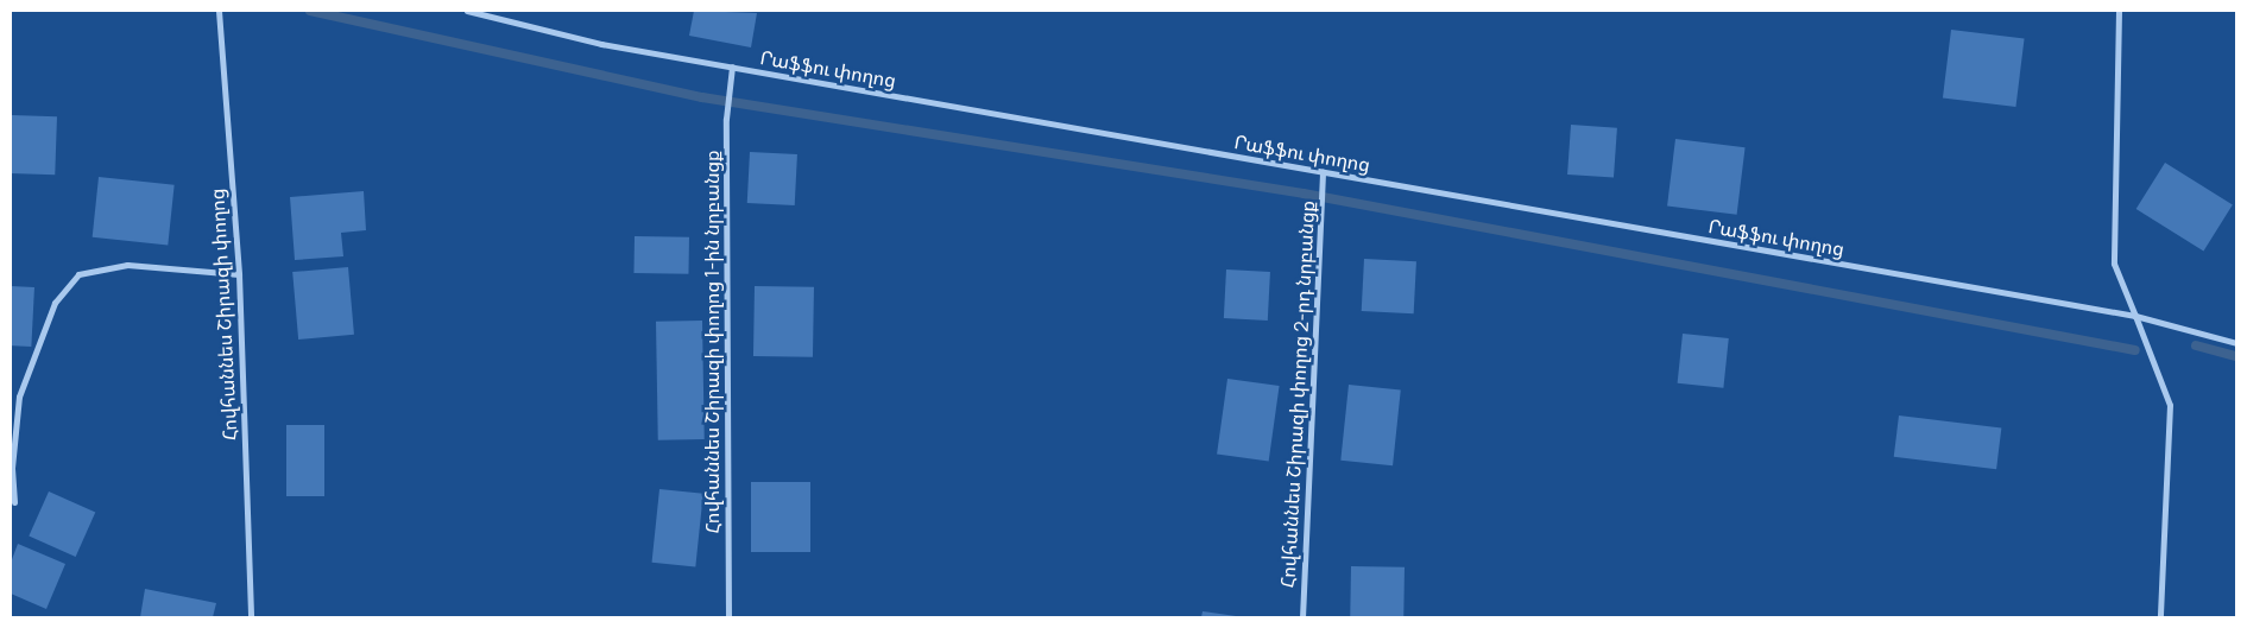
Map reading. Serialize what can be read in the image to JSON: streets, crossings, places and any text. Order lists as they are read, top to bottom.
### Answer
{
  "streets": {
    "street": [
      "Րաֆֆու փողոց",
      "Հովհաննես Շիրազի փողոց",
      "Հովհաննես Շիրազի փողոց 1-ին նրբանցք",
      "Հովհաննես Շիրազի փողոց 2-րդ նրբանցք"
    ]
  },
  "crossings": [
    ["Րաֆֆու փողոց", "Հովհաննես Շիրազի փողոց 1-ին նրբանցք"],
    ["Րաֆֆու փողոց", "Հովհաննես Շիրազի փողոց 2-րդ նրբանցք"]
  ]
}
